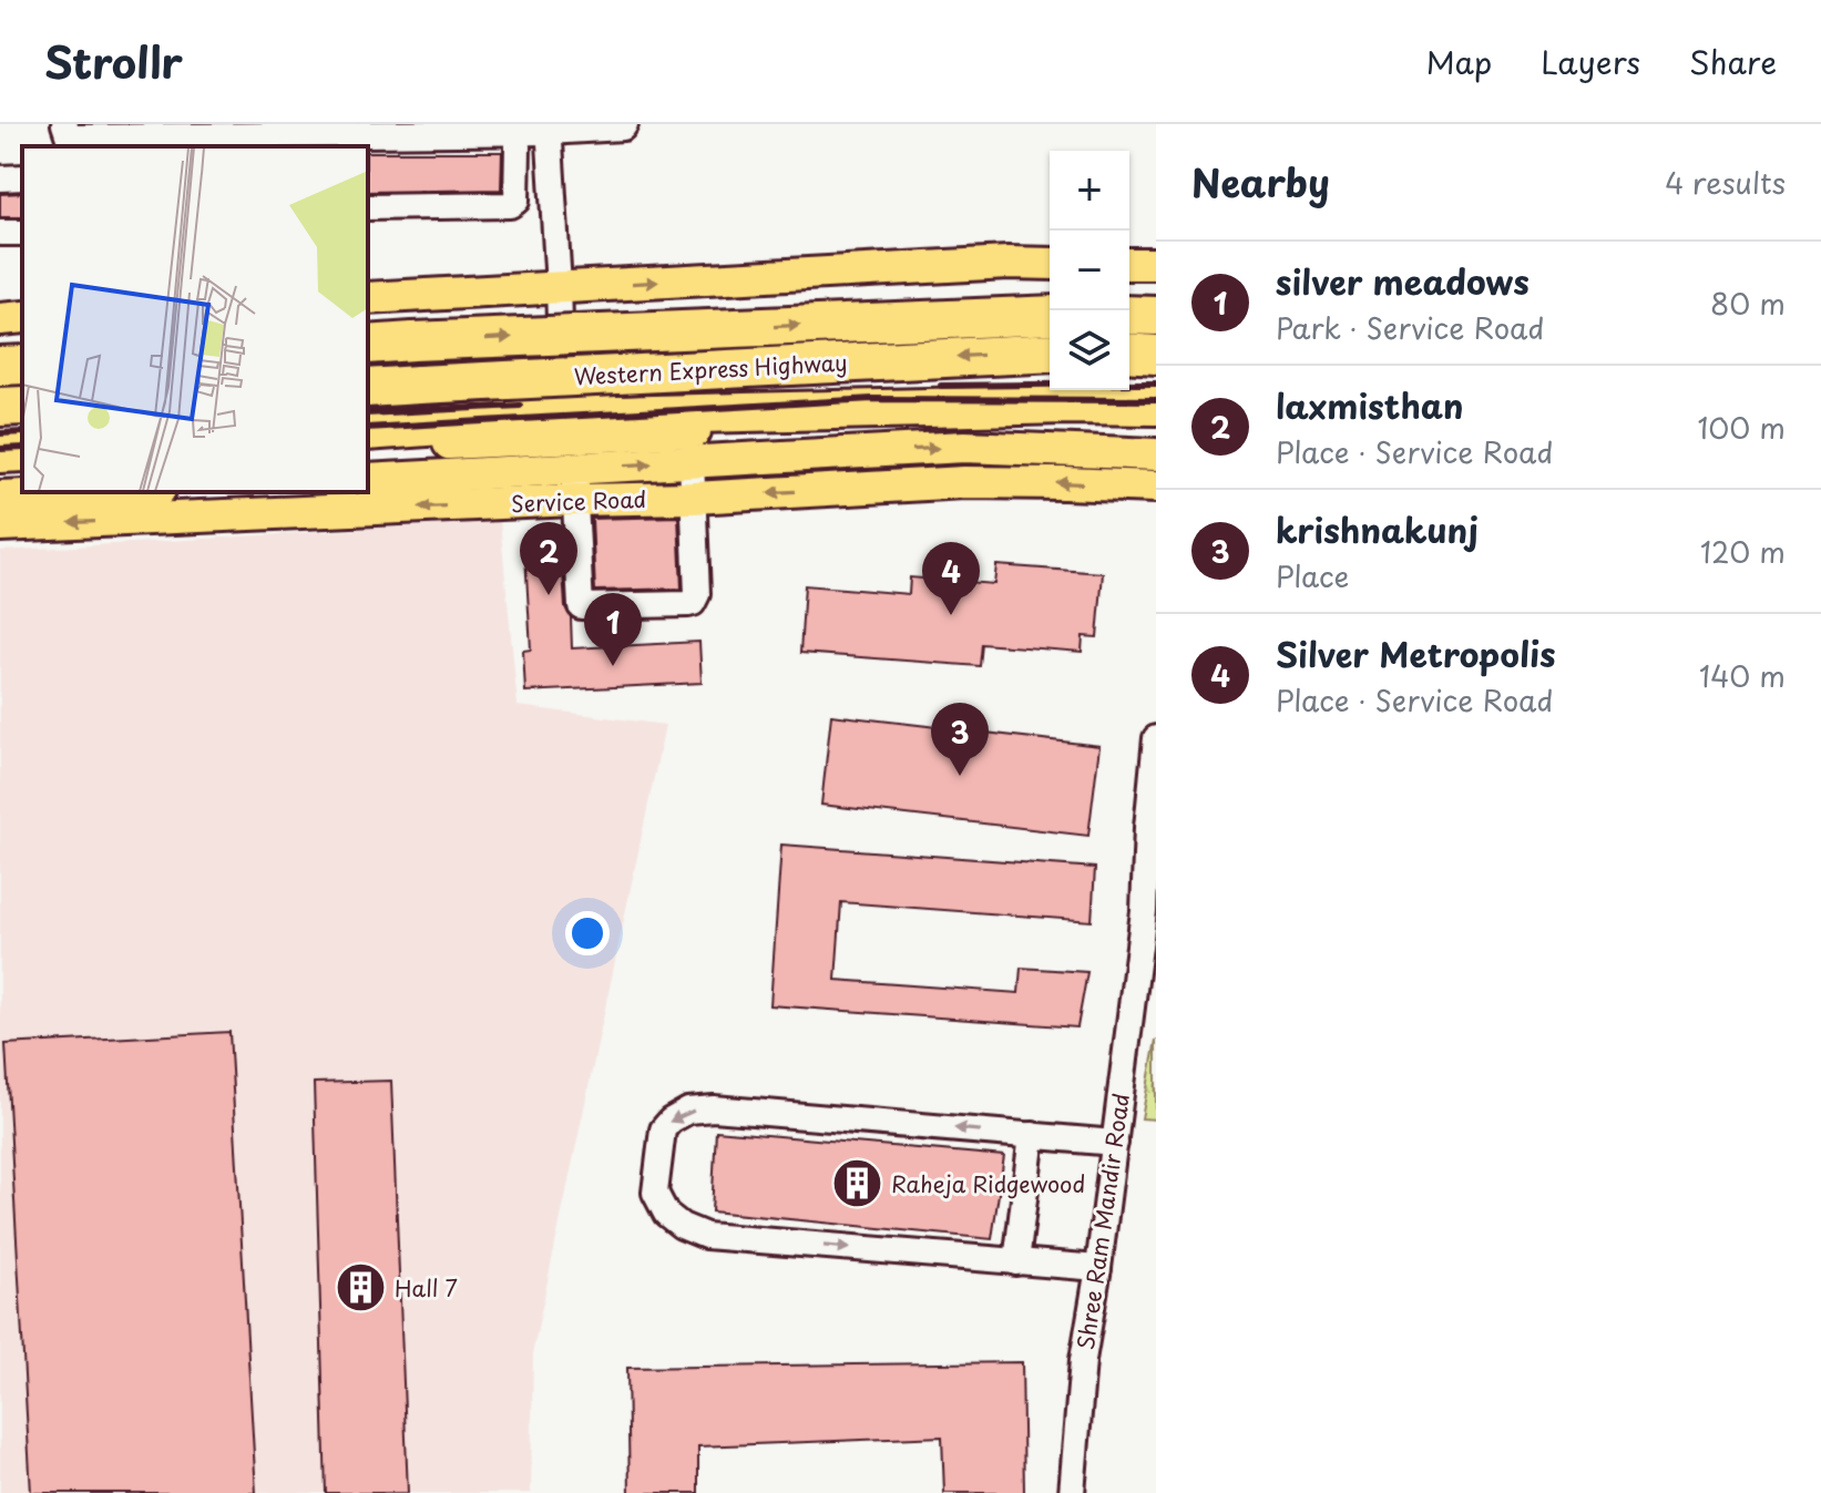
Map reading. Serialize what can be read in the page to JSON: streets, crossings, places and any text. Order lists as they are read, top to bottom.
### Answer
{
  "streets": {
    "highway": ["Western Express Highway"],
    "main road": ["Service Road"],
    "street": ["Shree Ram Mandir Road"]
  },
  "places": {
    "building": ["Raheja Ridgewood", "Hall 7"]
  },
  "page": {
    "header": "Strollr",
    "nav": ["Map", "Layers", "Share"],
    "heading": ["Nearby", "4 results"],
    "map_buttons": ["+", "−"],
    "list": [
      {
        "mark": "1",
        "name": "silver meadows",
        "note": "Park · Service Road",
        "value": "80 m"
      },
      {
        "mark": "2",
        "name": "laxmisthan",
        "note": "Place · Service Road",
        "value": "100 m"
      },
      {
        "mark": "3",
        "name": "krishnakunj",
        "note": "Place",
        "value": "120 m"
      },
      {
        "mark": "4",
        "name": "Silver Metropolis",
        "note": "Place · Service Road",
        "value": "140 m"
      }
    ],
    "pins": [
      "2",
      "4",
      "1",
      "3"
    ]
  }
}
